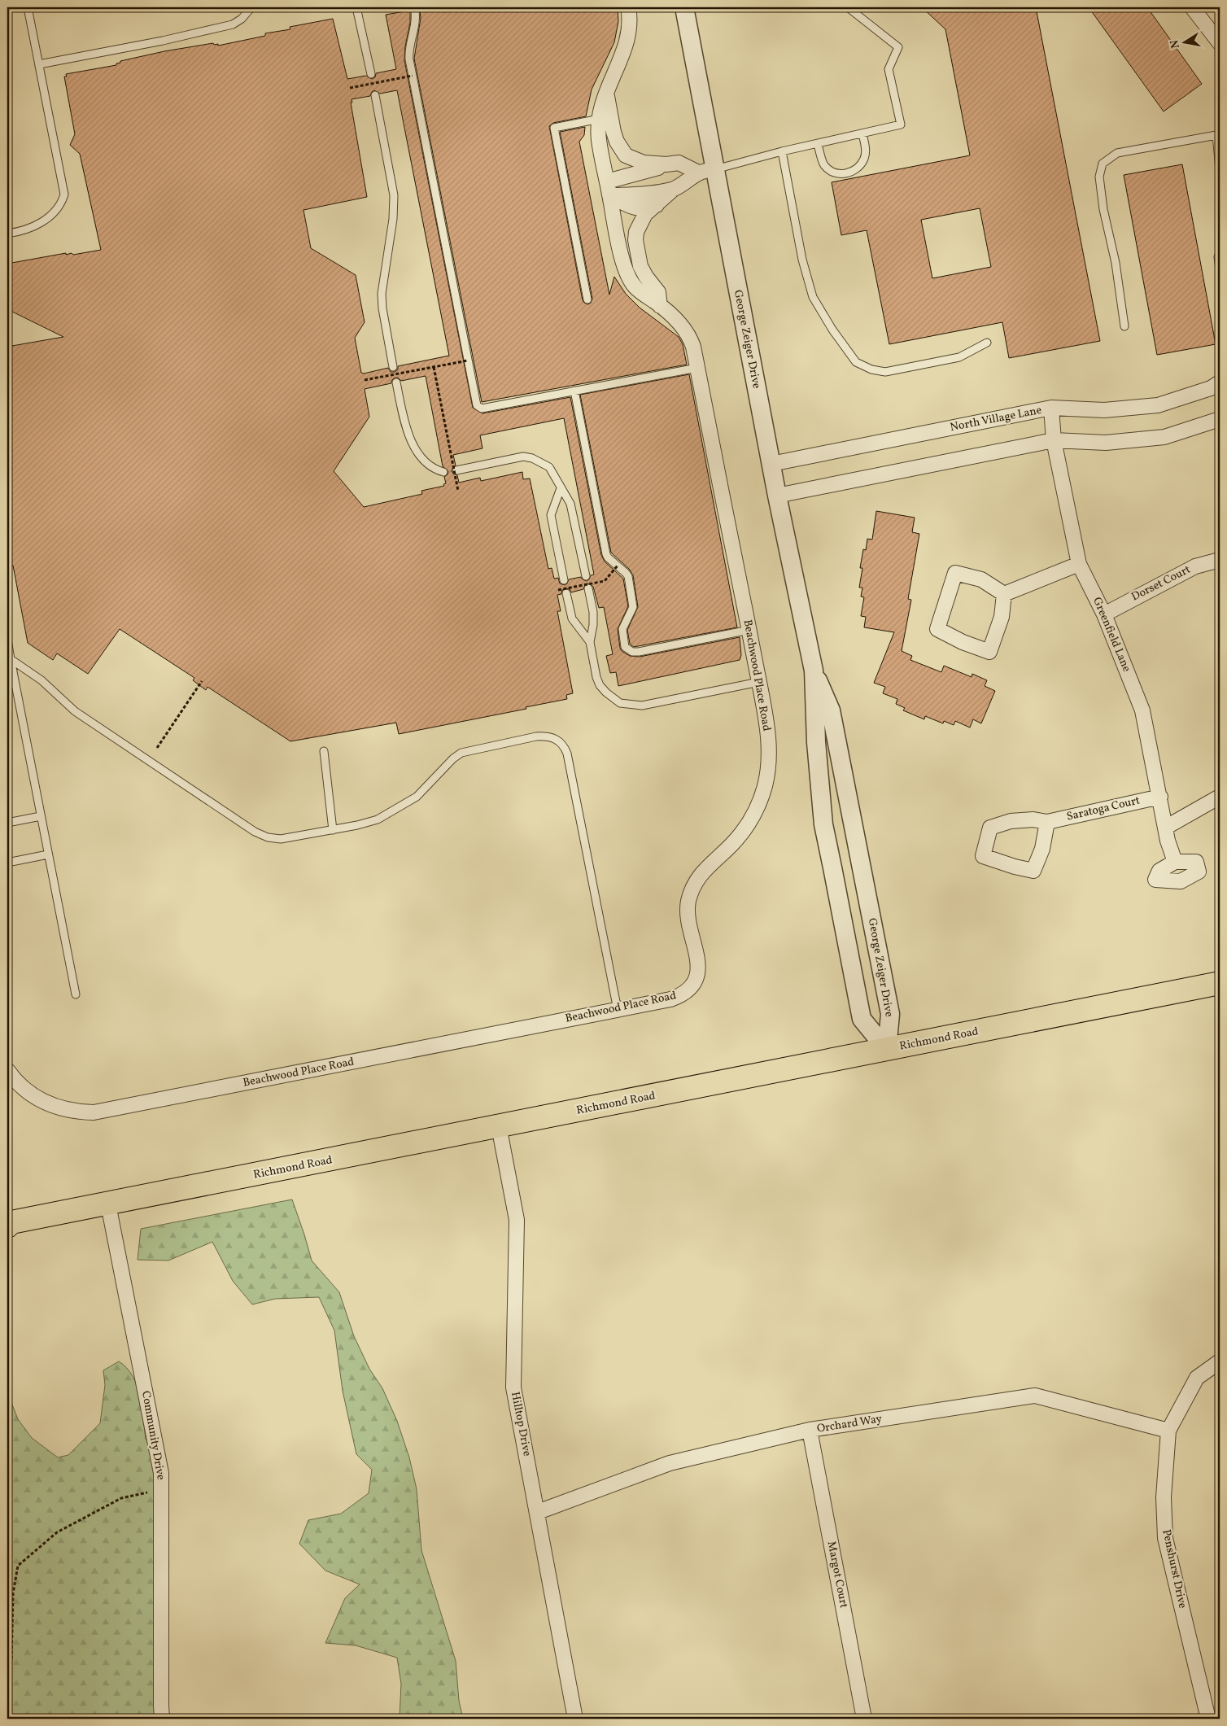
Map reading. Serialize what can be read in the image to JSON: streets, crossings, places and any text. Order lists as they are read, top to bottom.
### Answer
{
  "streets": {
    "main road": ["Richmond Road"],
    "street": [
      "George Zeiger Drive",
      "North Village Lane",
      "Dorset Court",
      "Greenfield Lane",
      "Beachwood Place Road",
      "Saratoga Court",
      "Hilltop Drive",
      "Orchard Way",
      "Community Drive",
      "Penshurst Drive",
      "Margot Court"
    ]
  },
  "crossings": [
    ["George Zeiger Drive", "North Village Lane"],
    ["George Zeiger Drive", "Richmond Road"],
    ["North Village Lane", "Greenfield Lane"],
    ["Dorset Court", "Greenfield Lane"],
    ["Greenfield Lane", "Saratoga Court"],
    ["Richmond Road", "Hilltop Drive"],
    ["Richmond Road", "Community Drive"],
    ["Hilltop Drive", "Orchard Way"],
    ["Orchard Way", "Penshurst Drive"],
    ["Orchard Way", "Margot Court"]
  ],
  "north": "left"
}
